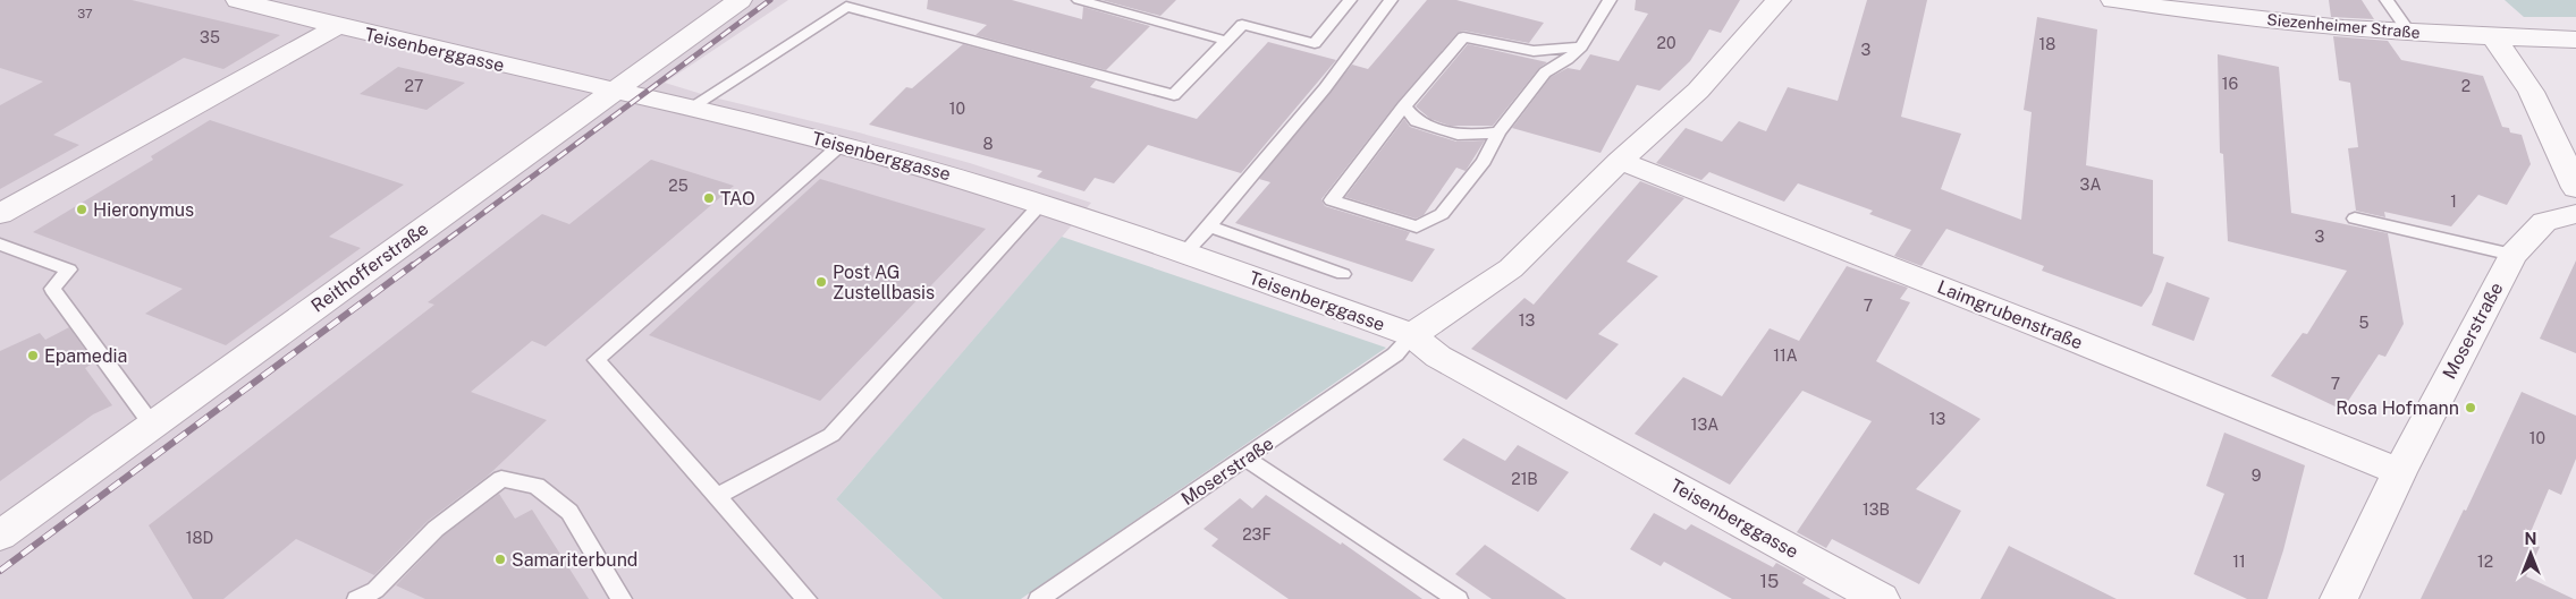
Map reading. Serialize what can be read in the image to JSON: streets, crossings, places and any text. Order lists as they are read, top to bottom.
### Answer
{
  "streets": {
    "street": [
      "Siezenheimer Straße",
      "Teisenberggasse",
      "Reithofferstraße",
      "Laimgrubenstraße",
      "Moserstraße"
    ]
  },
  "crossings": [
    ["Teisenberggasse", "Reithofferstraße"],
    ["Teisenberggasse", "Moserstraße"],
    ["Laimgrubenstraße", "Moserstraße"]
  ],
  "places": [
    "TAO",
    "Hieronymus",
    "Post AG Zustellbasis",
    "Epamedia",
    "Rosa Hofmann",
    "Samariterbund"
  ],
  "house_numbers": [
    "37",
    "35",
    "20",
    "18",
    "3",
    "16",
    "27",
    "2",
    "10",
    "8",
    "3A",
    "25",
    "1",
    "3",
    "7",
    "13",
    "5",
    "11A",
    "7",
    "13",
    "13A",
    "10",
    "9",
    "21B",
    "13B",
    "23F",
    "18D",
    "11",
    "12",
    "15"
  ],
  "north": "top"
}
